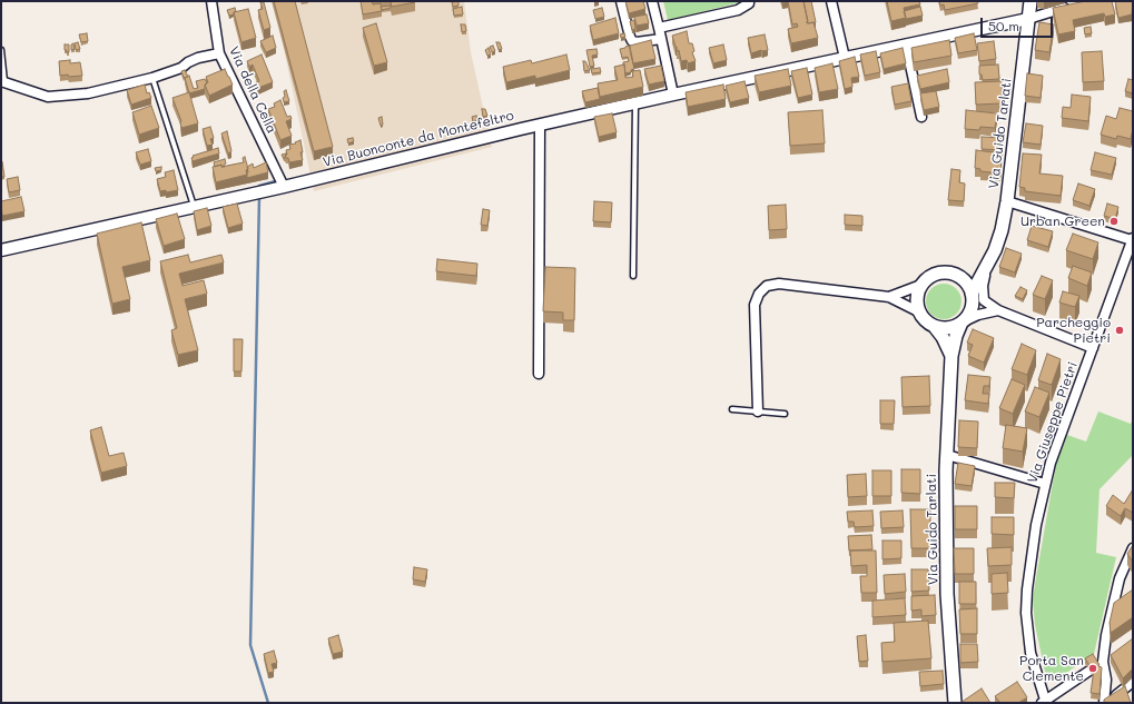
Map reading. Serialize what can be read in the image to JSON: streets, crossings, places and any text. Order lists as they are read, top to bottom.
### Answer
{
  "streets": {
    "main road": ["Via Guido Tarlati"],
    "street": ["Via della Cella", "Via Buonconte da Montefeltro", "Via Giuseppe Pietri"]
  },
  "crossings": [
    ["Via della Cella", "Via Buonconte da Montefeltro"],
    ["Via Guido Tarlati", "Via Buonconte da Montefeltro"]
  ],
  "places": ["Urban Green", "Parcheggio Pietri", "Porta San Clemente"],
  "scale_bar": "50 m"
}
